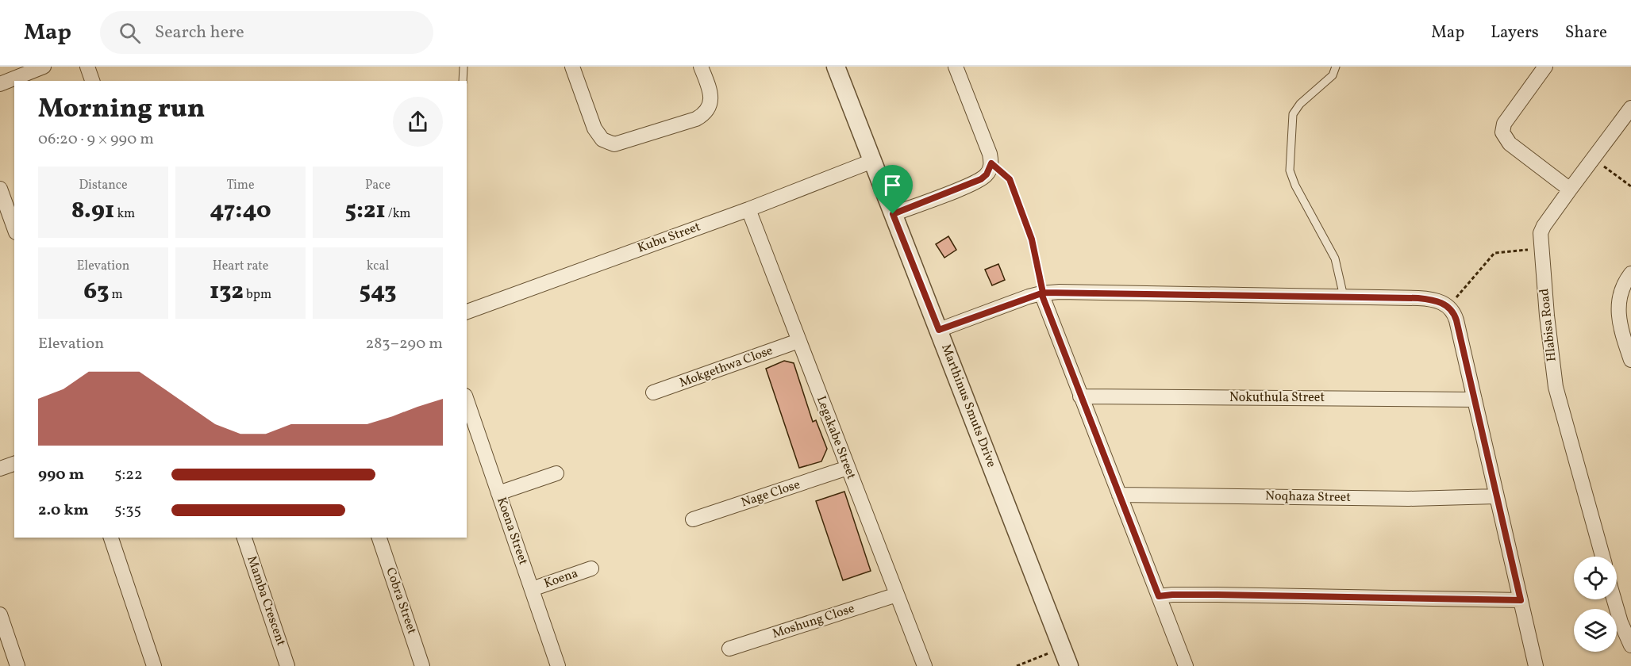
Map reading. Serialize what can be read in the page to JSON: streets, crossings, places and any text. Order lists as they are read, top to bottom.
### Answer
{
  "streets": {
    "street": [
      "Kubu Street",
      "Hlabisa Road",
      "Mokgethwa Close",
      "Nokuthula Street",
      "Marthinus Smuts Drive",
      "Legakabe Street",
      "Nage Close",
      "Noqhaza Street",
      "Koena Street",
      "Koena",
      "Mamba Crescent",
      "Cobra Street",
      "Moshung Close"
    ]
  },
  "crossings": [
    ["Kubu Street", "Marthinus Smuts Drive"],
    ["Kubu Street", "Legakabe Street"],
    ["Mokgethwa Close", "Legakabe Street"],
    ["Legakabe Street", "Nage Close"],
    ["Legakabe Street", "Moshung Close"],
    ["Koena Street", "Koena"]
  ],
  "page": {
    "header": "Map",
    "search": "Search here",
    "nav": ["Map", "Layers", "Share"],
    "heading": ["Morning run", "06:20 · 9 × 990 m"],
    "stats": [
      ["Distance", "8.91 km"],
      ["Time", "47:40"],
      ["Pace", "5:21 /km"],
      ["Elevation", "63 m"],
      ["Heart rate", "132 bpm"],
      ["kcal", "543"]
    ],
    "chart": ["Elevation", "283–290 m"],
    "list": [
      {
        "name": "990 m",
        "note": "5:22"
      },
      {
        "name": "2.0 km",
        "note": "5:35"
      }
    ]
  }
}
